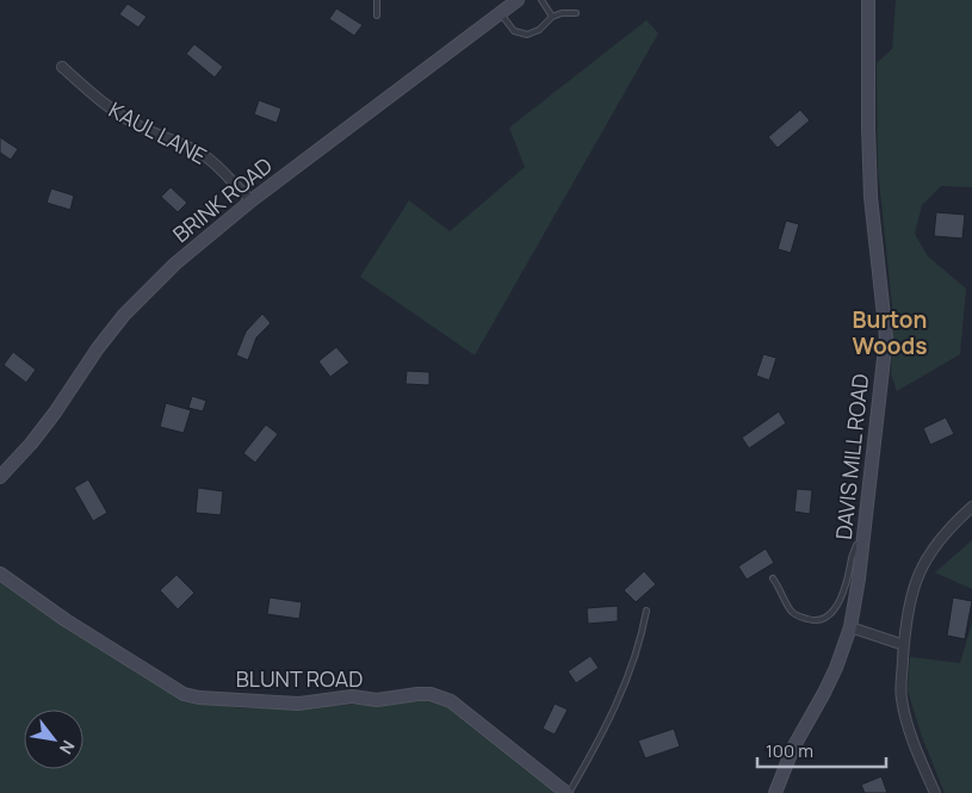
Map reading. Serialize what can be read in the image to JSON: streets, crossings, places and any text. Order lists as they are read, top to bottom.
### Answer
{
  "streets": {
    "street": [
      "KAUL LANE",
      "BRINK ROAD",
      "DAVIS MILL ROAD",
      "BLUNT ROAD"
    ]
  },
  "crossings": [
    ["KAUL LANE", "BRINK ROAD"]
  ],
  "districts": ["Burton Woods"],
  "scale_bar": "100 m",
  "north": "bottom right"
}
